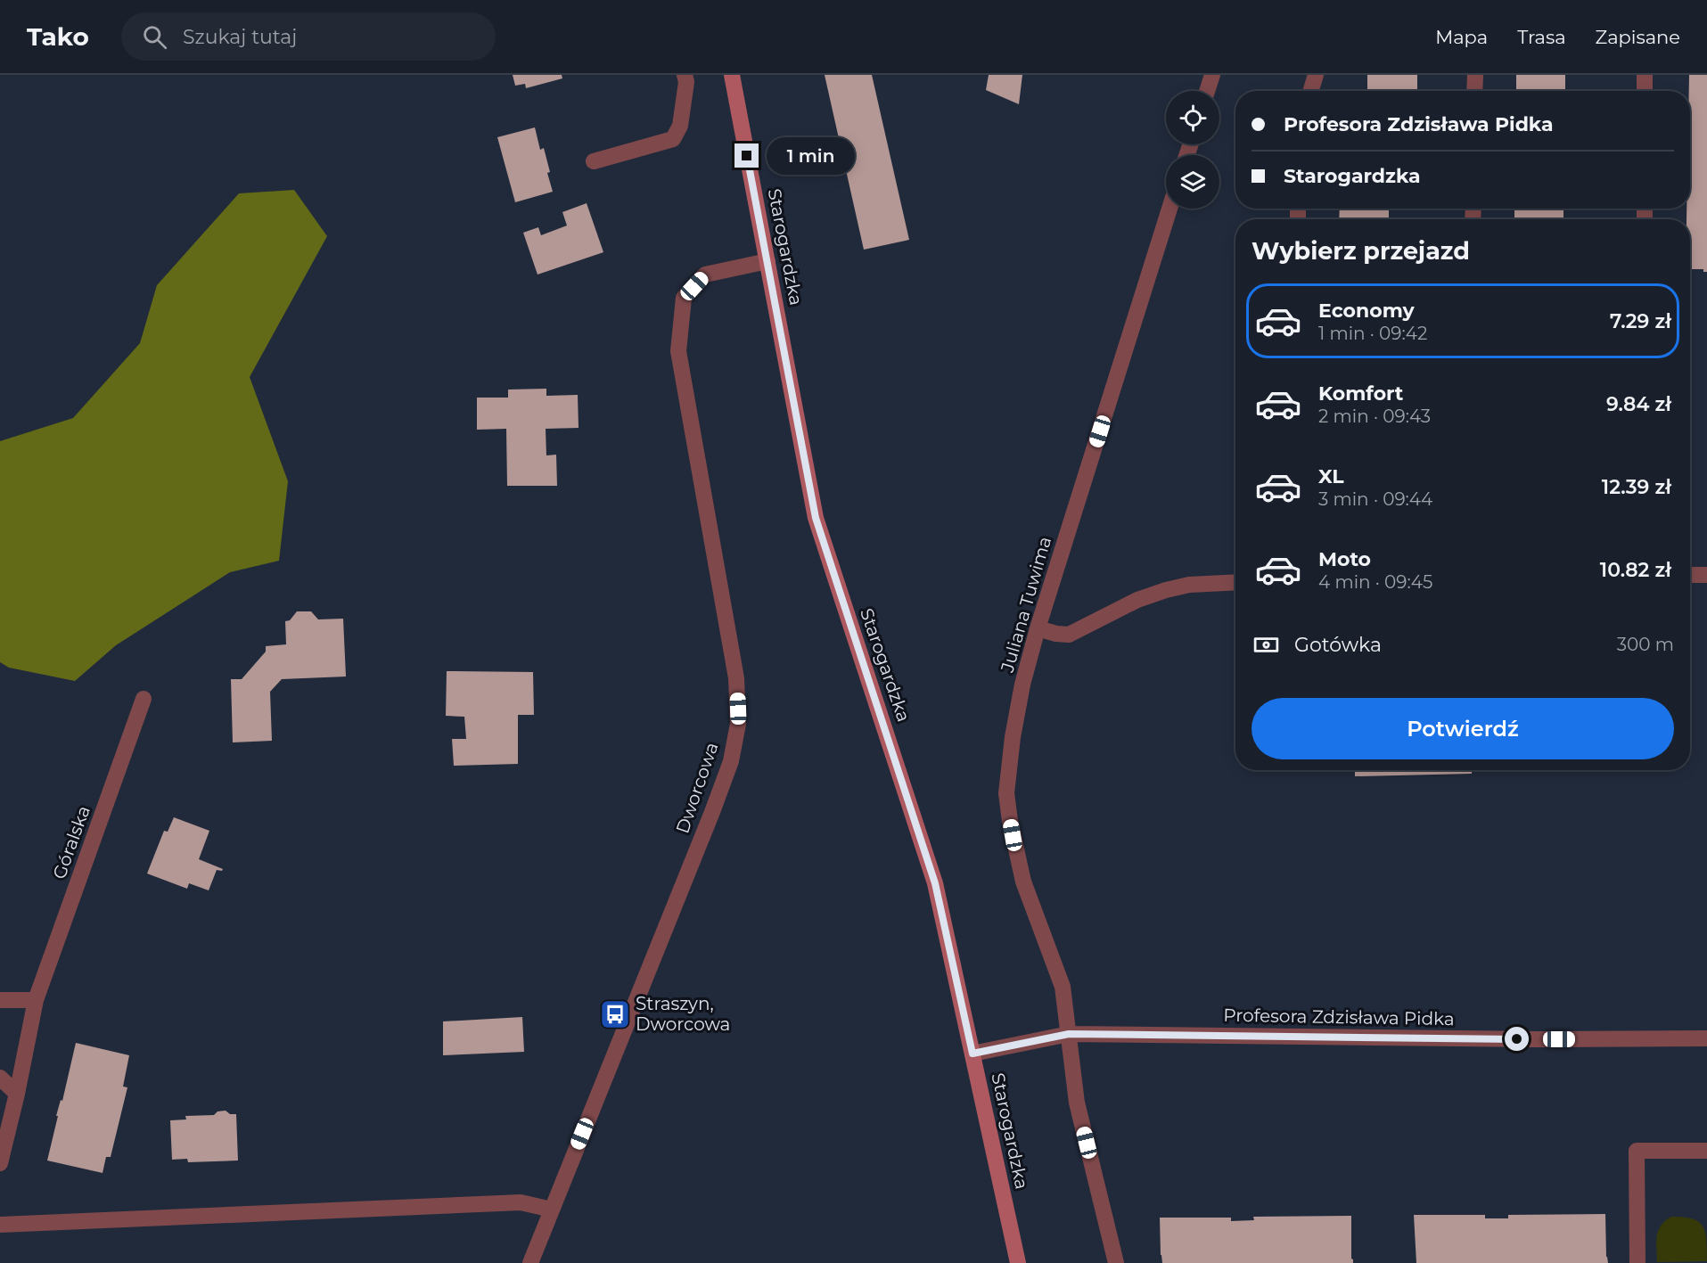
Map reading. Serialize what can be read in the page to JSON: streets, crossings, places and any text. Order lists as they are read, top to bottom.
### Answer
{
  "streets": {
    "main road": ["Starogardzka"],
    "street": [
      "Juliana Tuwima",
      "Dworcowa",
      "Góralska",
      "Profesora Zdzisława Pidka"
    ]
  },
  "crossings": [
    ["Starogardzka", "Dworcowa"],
    ["Starogardzka", "Profesora Zdzisława Pidka"],
    ["Juliana Tuwima", "Profesora Zdzisława Pidka"]
  ],
  "places": {
    "bus stop": ["Straszyn, Dworcowa"]
  },
  "page": {
    "header": "Tako",
    "search": "Szukaj tutaj",
    "nav": ["Mapa", "Trasa", "Zapisane"],
    "banner": ["Profesora Zdzisława Pidka", "Starogardzka"],
    "bubble": "1 min",
    "heading": "Wybierz przejazd",
    "list": [
      {
        "name": "Economy",
        "note": "1 min · 09:42",
        "value": "7.29 zł"
      },
      {
        "name": "Komfort",
        "note": "2 min · 09:43",
        "value": "9.84 zł"
      },
      {
        "name": "XL",
        "note": "3 min · 09:44",
        "value": "12.39 zł"
      },
      {
        "name": "Moto",
        "note": "4 min · 09:45",
        "value": "10.82 zł"
      }
    ],
    "pay": ["Gotówka", "300 m"],
    "buttons": "Potwierdź"
  }
}
